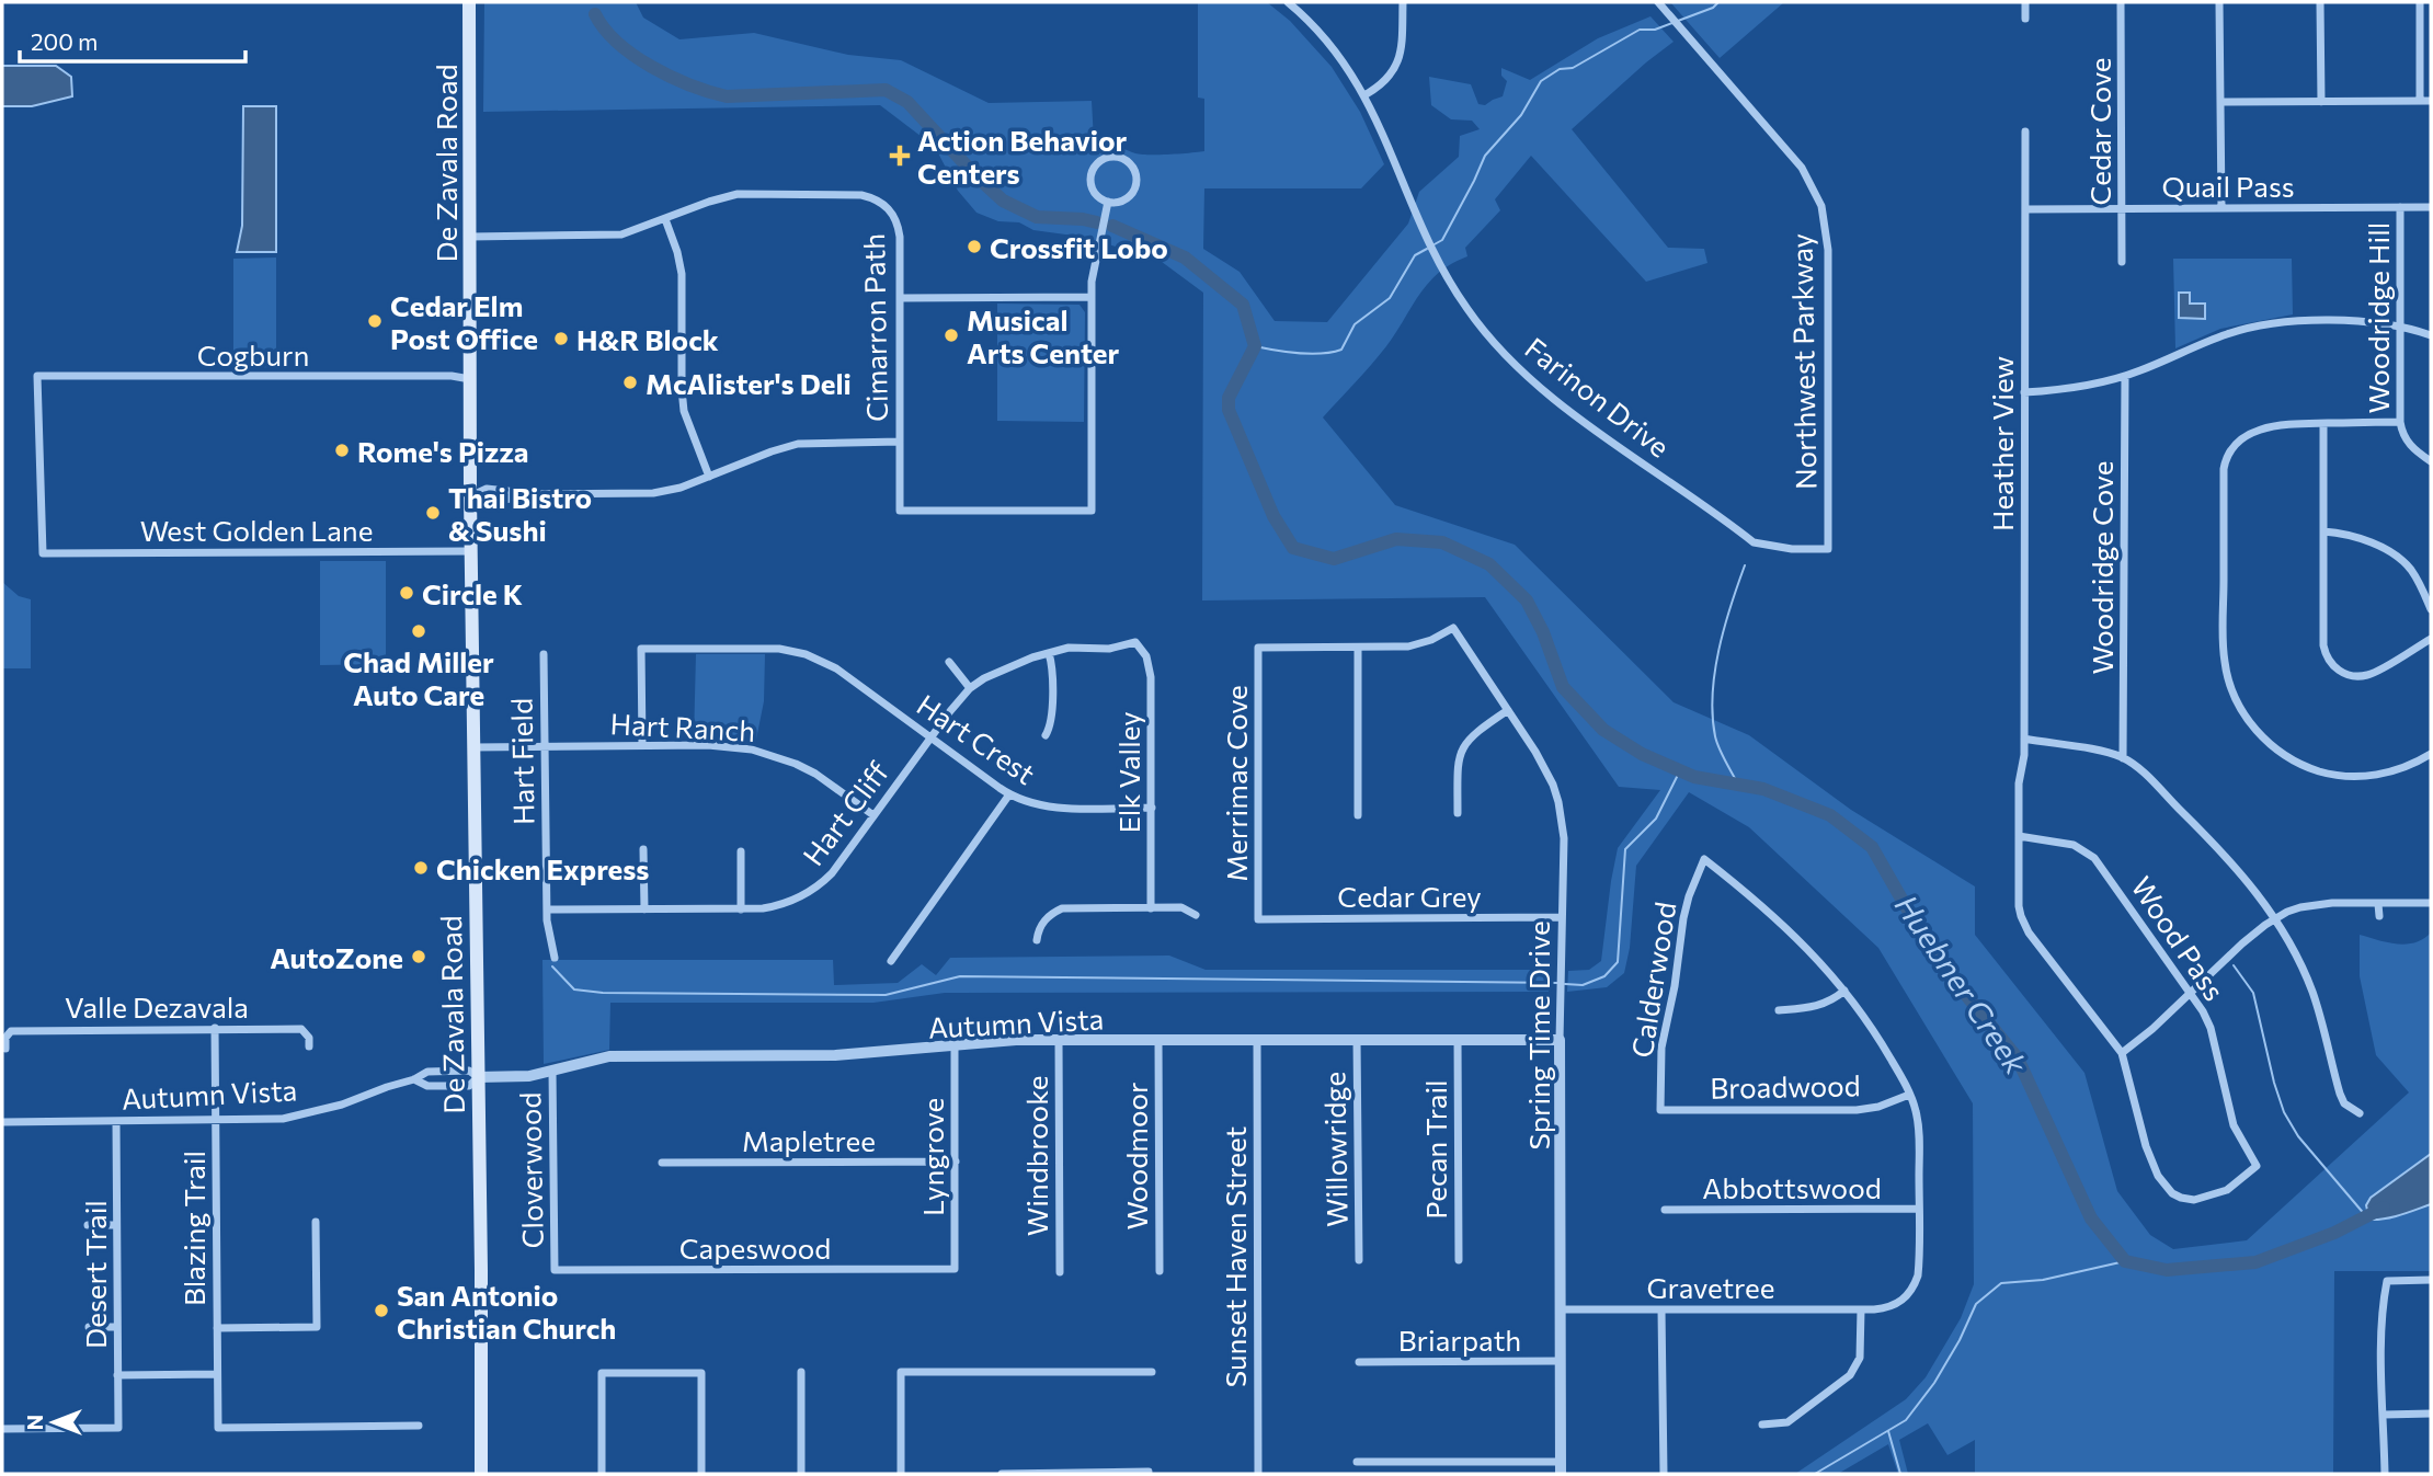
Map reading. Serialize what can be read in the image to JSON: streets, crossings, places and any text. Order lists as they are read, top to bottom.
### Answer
{
  "streets": {
    "main road": ["De Zavala Road"],
    "street": [
      "Cedar Cove",
      "Quail Pass",
      "Woodridge Hill",
      "Cimarron Path",
      "Cogburn",
      "Northwest Parkway",
      "Farinon Drive",
      "Heather View",
      "West Golden Lane",
      "Woodridge Cove",
      "Hart Ranch",
      "Hart Crest",
      "Hart Field",
      "Elk Valley",
      "Merrimac Cove",
      "Hart Cliff",
      "Cedar Grey",
      "Wood Pass",
      "Calderwood",
      "Valle Dezavala",
      "Autumn Vista",
      "Spring Time Drive",
      "Broadwood",
      "Mapletree",
      "Willowridge",
      "Pecan Trail",
      "Windbrooke",
      "Woodmoor",
      "Lyngrove",
      "Cloverwood",
      "Abbottswood",
      "Blazing Trail",
      "Capeswood",
      "Sunset Haven Street",
      "Desert Trail",
      "Gravetree",
      "Briarpath"
    ]
  },
  "crossings": [
    ["Cedar Cove", "Quail Pass"],
    ["De Zavala Road", "Cimarron Path"],
    ["De Zavala Road", "Cogburn"],
    ["De Zavala Road", "West Golden Lane"],
    ["De Zavala Road", "Hart Ranch"],
    ["De Zavala Road", "Autumn Vista"],
    ["Quail Pass", "Woodridge Hill"],
    ["Quail Pass", "Heather View"],
    ["Cogburn", "West Golden Lane"],
    ["Northwest Parkway", "Farinon Drive"],
    ["Heather View", "Wood Pass"],
    ["Hart Ranch", "Hart Crest"],
    ["Hart Ranch", "Hart Field"],
    ["Hart Ranch", "Hart Cliff"],
    ["Hart Crest", "Elk Valley"],
    ["Hart Crest", "Hart Cliff"],
    ["Hart Field", "Hart Cliff"],
    ["Elk Valley", "Hart Cliff"],
    ["Merrimac Cove", "Cedar Grey"],
    ["Merrimac Cove", "Spring Time Drive"],
    ["Cedar Grey", "Spring Time Drive"],
    ["Calderwood", "Broadwood"],
    ["Calderwood", "Gravetree"],
    ["Valle Dezavala", "Blazing Trail"],
    ["Autumn Vista", "Spring Time Drive"],
    ["Autumn Vista", "Willowridge"],
    ["Autumn Vista", "Pecan Trail"],
    ["Autumn Vista", "Windbrooke"],
    ["Autumn Vista", "Woodmoor"],
    ["Autumn Vista", "Lyngrove"],
    ["Autumn Vista", "Cloverwood"],
    ["Autumn Vista", "Blazing Trail"],
    ["Autumn Vista", "Sunset Haven Street"],
    ["Autumn Vista", "Desert Trail"],
    ["Spring Time Drive", "Gravetree"],
    ["Spring Time Drive", "Briarpath"],
    ["Broadwood", "Gravetree"],
    ["Mapletree", "Lyngrove"],
    ["Lyngrove", "Capeswood"],
    ["Cloverwood", "Capeswood"],
    ["Abbottswood", "Gravetree"]
  ],
  "water": ["Huebner Creek"],
  "places": {
    "health": ["Action Behavior Centers"],
    "other": [
      "Crossfit Lobo",
      "Cedar Elm Post Office",
      "Musical Arts Center",
      "H&R Block",
      "McAlister's Deli",
      "Rome's Pizza",
      "Thai Bistro & Sushi",
      "Circle K",
      "Chad Miller Auto Care",
      "Chicken Express",
      "AutoZone",
      "San Antonio Christian Church"
    ]
  },
  "scale_bar": "200 m",
  "north": "left"
}
